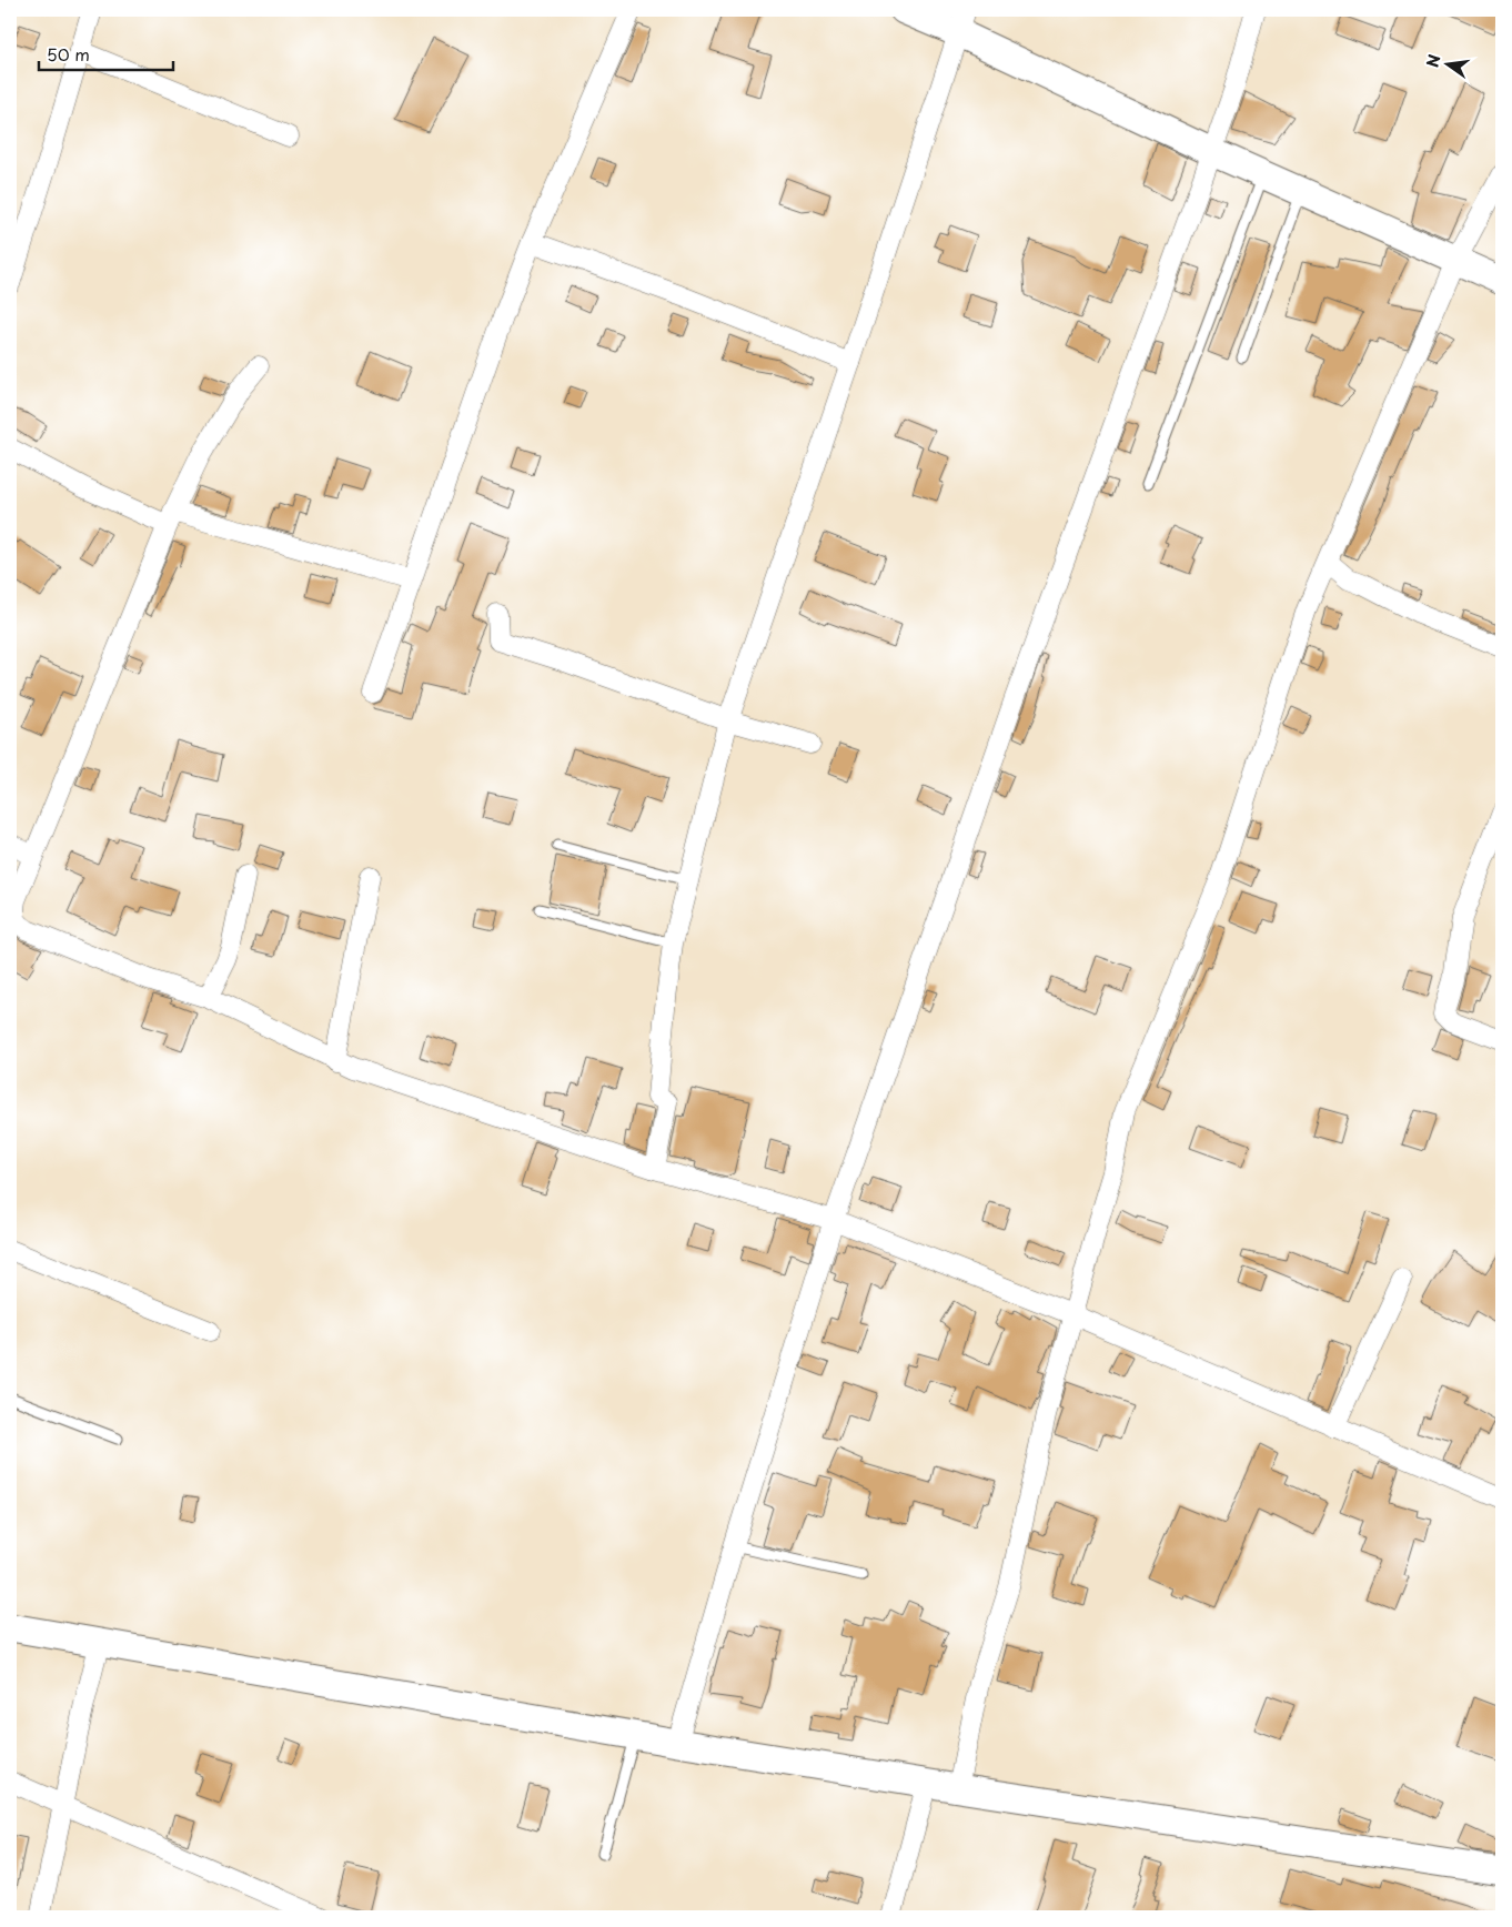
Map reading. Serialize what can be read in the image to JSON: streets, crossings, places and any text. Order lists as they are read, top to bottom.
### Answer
{
  "scale_bar": "50 m",
  "north": "left"
}
